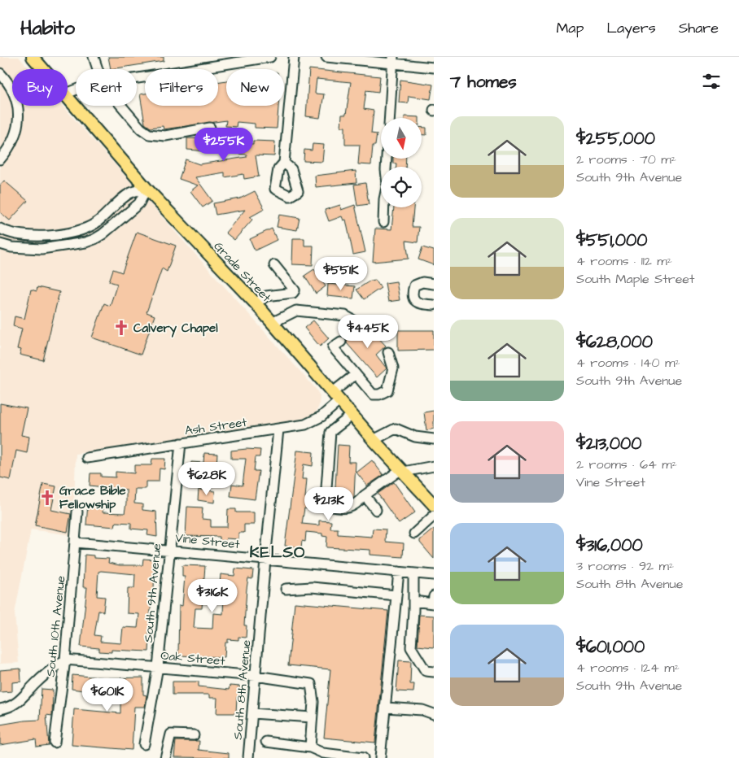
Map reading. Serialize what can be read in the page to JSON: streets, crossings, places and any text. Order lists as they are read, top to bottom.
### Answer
{
  "streets": {
    "main road": ["Grade Street"],
    "street": [
      "Ash Street",
      "Vine Street",
      "South 9th Avenue",
      "South 10th Avenue",
      "Oak Street",
      "South 8th Avenue"
    ]
  },
  "crossings": [
    ["Grade Street", "Ash Street"],
    ["Ash Street", "South 9th Avenue"],
    ["Ash Street", "South 8th Avenue"],
    ["Vine Street", "South 9th Avenue"],
    ["Vine Street", "South 10th Avenue"],
    ["Vine Street", "South 8th Avenue"],
    ["South 9th Avenue", "Oak Street"],
    ["South 10th Avenue", "Oak Street"],
    ["Oak Street", "South 8th Avenue"]
  ],
  "districts": ["KELSO"],
  "places": {
    "church": ["Calvery Chapel", "Grace Bible Fellowship"]
  },
  "north": "bottom",
  "page": {
    "header": "Habito",
    "nav": ["Map", "Layers", "Share"],
    "heading": "7 homes",
    "chip": [
      "Buy",
      "Rent",
      "Filters",
      "New"
    ],
    "list": [
      {
        "name": "$255,000",
        "note": "2 rooms · 70 m² · South 9th Avenue"
      },
      {
        "name": "$551,000",
        "note": "4 rooms · 112 m² · South Maple Street"
      },
      {
        "name": "$628,000",
        "note": "4 rooms · 140 m² · South 9th Avenue"
      },
      {
        "name": "$213,000",
        "note": "2 rooms · 64 m² · Vine Street"
      },
      {
        "name": "$316,000",
        "note": "3 rooms · 92 m² · South 8th Avenue"
      },
      {
        "name": "$601,000",
        "note": "4 rooms · 124 m² · South 9th Avenue"
      }
    ],
    "price": [
      "$255K",
      "$551K",
      "$445K",
      "$628K",
      "$213K",
      "$316K",
      "$601K"
    ]
  }
}
